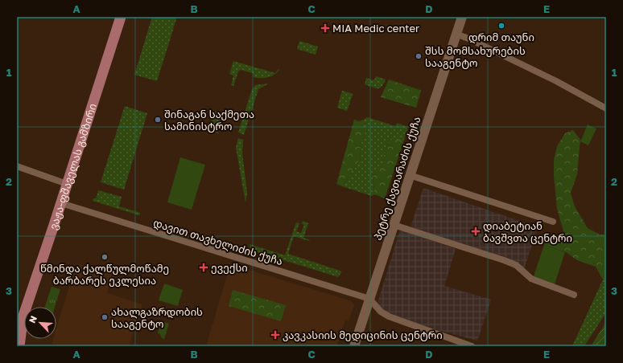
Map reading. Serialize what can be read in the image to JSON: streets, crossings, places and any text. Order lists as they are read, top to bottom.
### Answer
{
  "streets": {
    "main road": ["ვაჟა-ფშაველას გამზირი", "პეტრე ქავთარაძის ქუჩა"],
    "street": ["დავით თავხელიძის ქუჩა"]
  },
  "crossings": [
    ["ვაჟა-ფშაველას გამზირი", "დავით თავხელიძის ქუჩა"],
    ["პეტრე ქავთარაძის ქუჩა", "დავით თავხელიძის ქუჩა"]
  ],
  "places": {
    "other": [
      "დრიმ თაუნი",
      "შსს მომსახურების სააგენტო",
      "შინაგან საქმეთა სამინისტრო",
      "წმინდა ქალწულმოწამე ბარბარეს ეკლესია",
      "ახალგაზრდობის სააგენტო"
    ],
    "health": [
      "MIA Medic center",
      "დიაბეტიან ბავშვთა ცენტრი",
      "ევექსი",
      "კავკასიის მედიცინის ცენტრი"
    ]
  },
  "north": "top left",
  "grid": {
    "columns": [
      "A",
      "B",
      "C",
      "D",
      "E"
    ],
    "rows": ["1", "2", "3"]
  }
}
